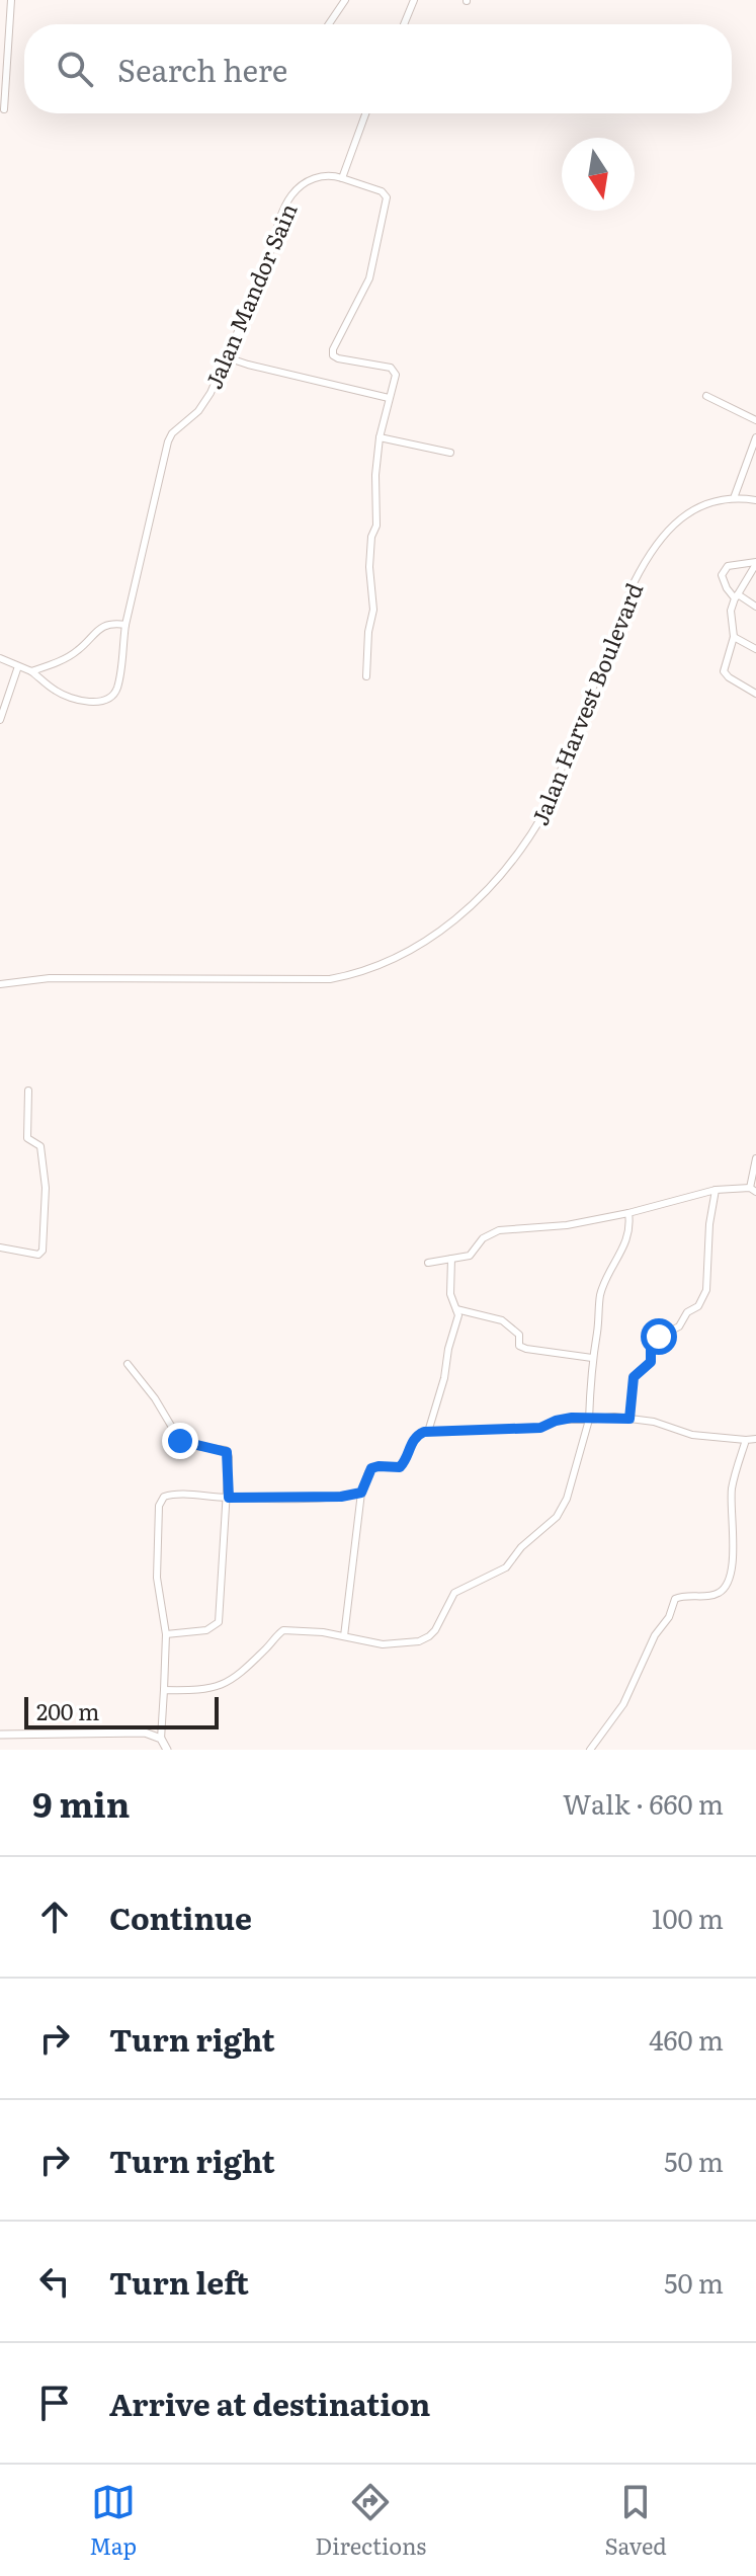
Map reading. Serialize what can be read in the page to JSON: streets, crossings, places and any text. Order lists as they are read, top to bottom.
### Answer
{
  "streets": {
    "street": ["Jalan Mandor Sain", "Jalan Harvest Boulevard"]
  },
  "scale_bar": "200 m",
  "north": "bottom",
  "page": {
    "search": "Search here",
    "scale": "200 m",
    "heading": ["9 min", "Walk · 660 m"],
    "list": [
      ["Continue", "100 m"],
      ["Turn right", "460 m"],
      ["Turn right", "50 m"],
      ["Turn left", "50 m"],
      "Arrive at destination"
    ],
    "nav": ["Map", "Directions", "Saved"]
  }
}
